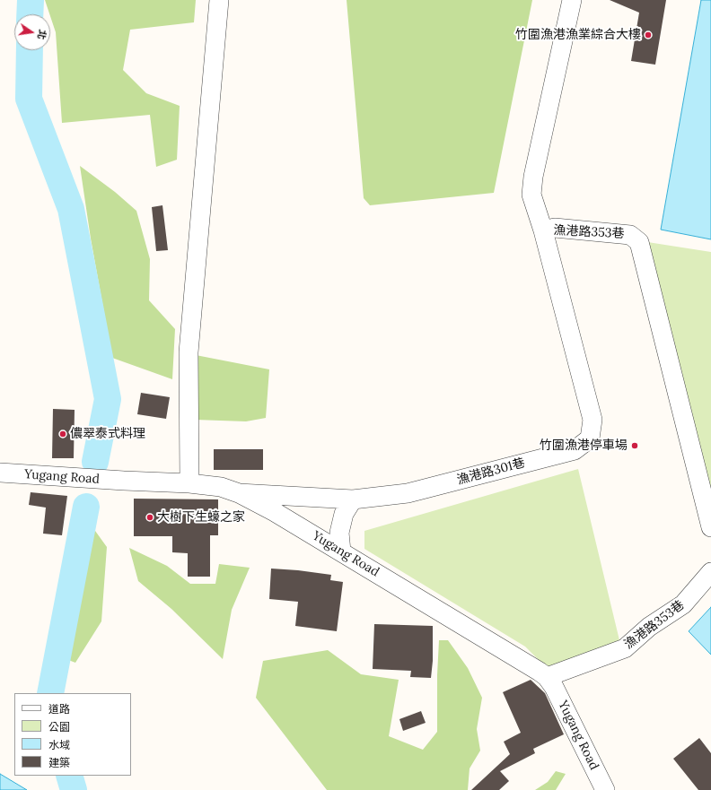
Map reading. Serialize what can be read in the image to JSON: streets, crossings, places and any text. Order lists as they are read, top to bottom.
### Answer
{
  "streets": {
    "street": ["漁港路353巷", "漁港路301巷", "Yugang Road"]
  },
  "crossings": [
    ["漁港路353巷", "漁港路301巷"],
    ["漁港路353巷", "Yugang Road"],
    ["漁港路301巷", "Yugang Road"]
  ],
  "places": [
    "竹圍漁港漁業綜合大樓",
    "儂翠泰式料理",
    "竹圍漁港停車場",
    "大樹下生蠔之家"
  ],
  "legend": [
    "道路",
    "公園",
    "水域",
    "建築"
  ],
  "north": "right"
}
